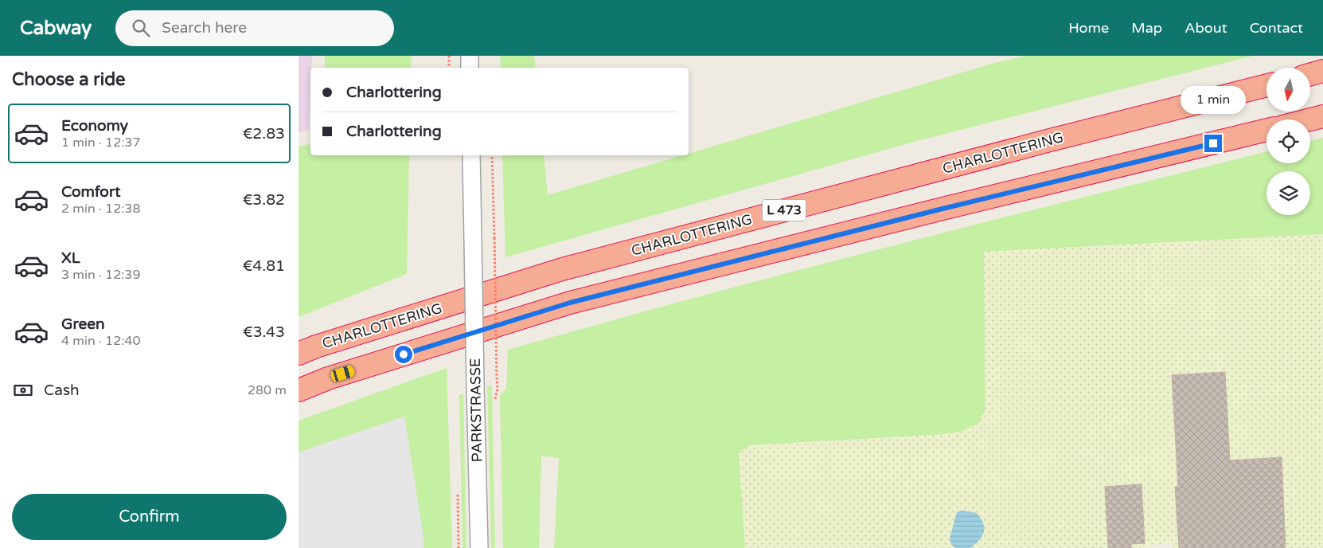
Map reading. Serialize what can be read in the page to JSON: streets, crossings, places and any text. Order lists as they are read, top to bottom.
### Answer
{
  "streets": {
    "highway": ["CHARLOTTERING", "L 473"],
    "street": ["PARKSTRASSE"]
  },
  "north": "bottom",
  "page": {
    "header": "Cabway",
    "search": "Search here",
    "nav": [
      "Home",
      "Map",
      "About",
      "Contact"
    ],
    "heading": "Choose a ride",
    "banner": ["Charlottering", "Charlottering"],
    "bubble": "1 min",
    "list": [
      {
        "name": "Economy",
        "note": "1 min · 12:37",
        "value": "€2.83"
      },
      {
        "name": "Comfort",
        "note": "2 min · 12:38",
        "value": "€3.82"
      },
      {
        "name": "XL",
        "note": "3 min · 12:39",
        "value": "€4.81"
      },
      {
        "name": "Green",
        "note": "4 min · 12:40",
        "value": "€3.43"
      }
    ],
    "pay": ["Cash", "280 m"],
    "buttons": "Confirm"
  }
}
